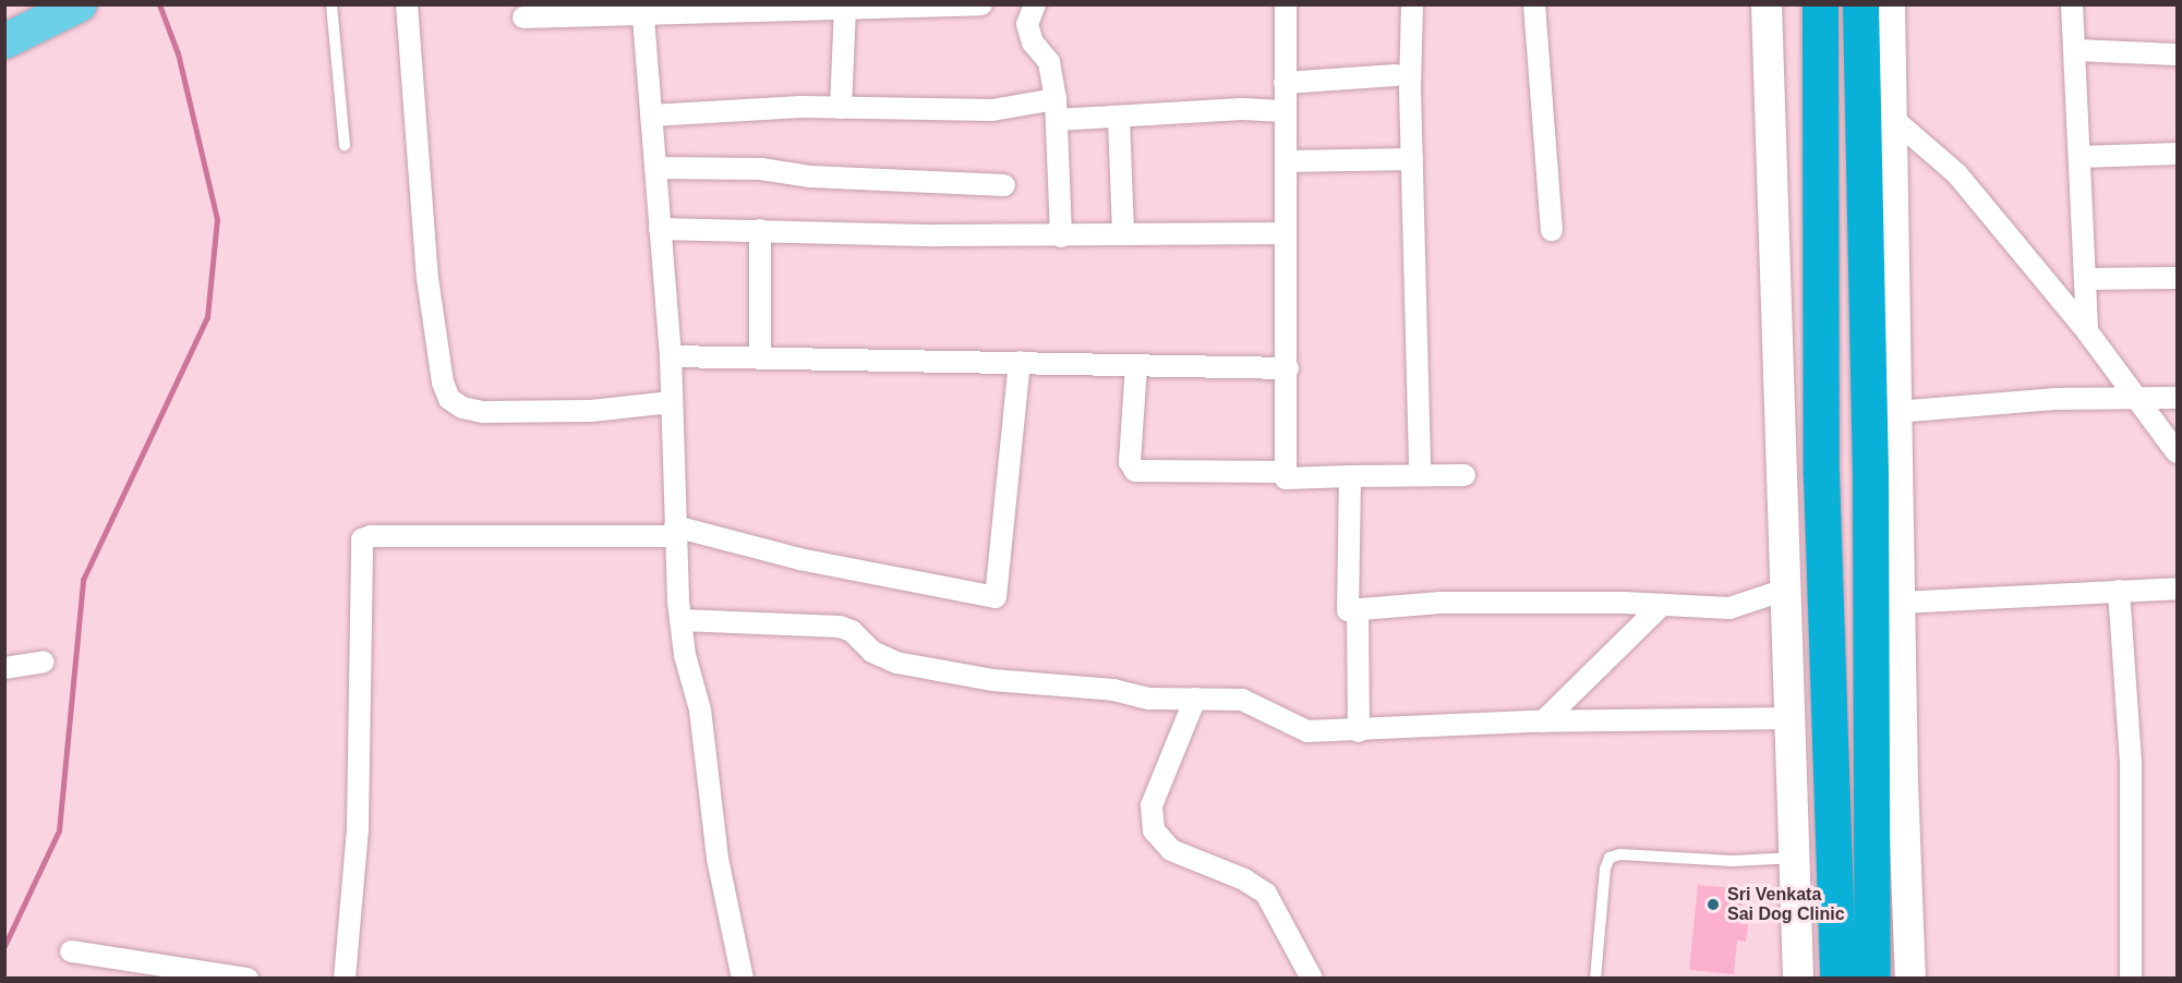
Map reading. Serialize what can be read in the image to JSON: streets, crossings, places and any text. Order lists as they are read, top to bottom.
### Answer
{
  "places": ["Sri Venkata Sai Dog Clinic"]
}
